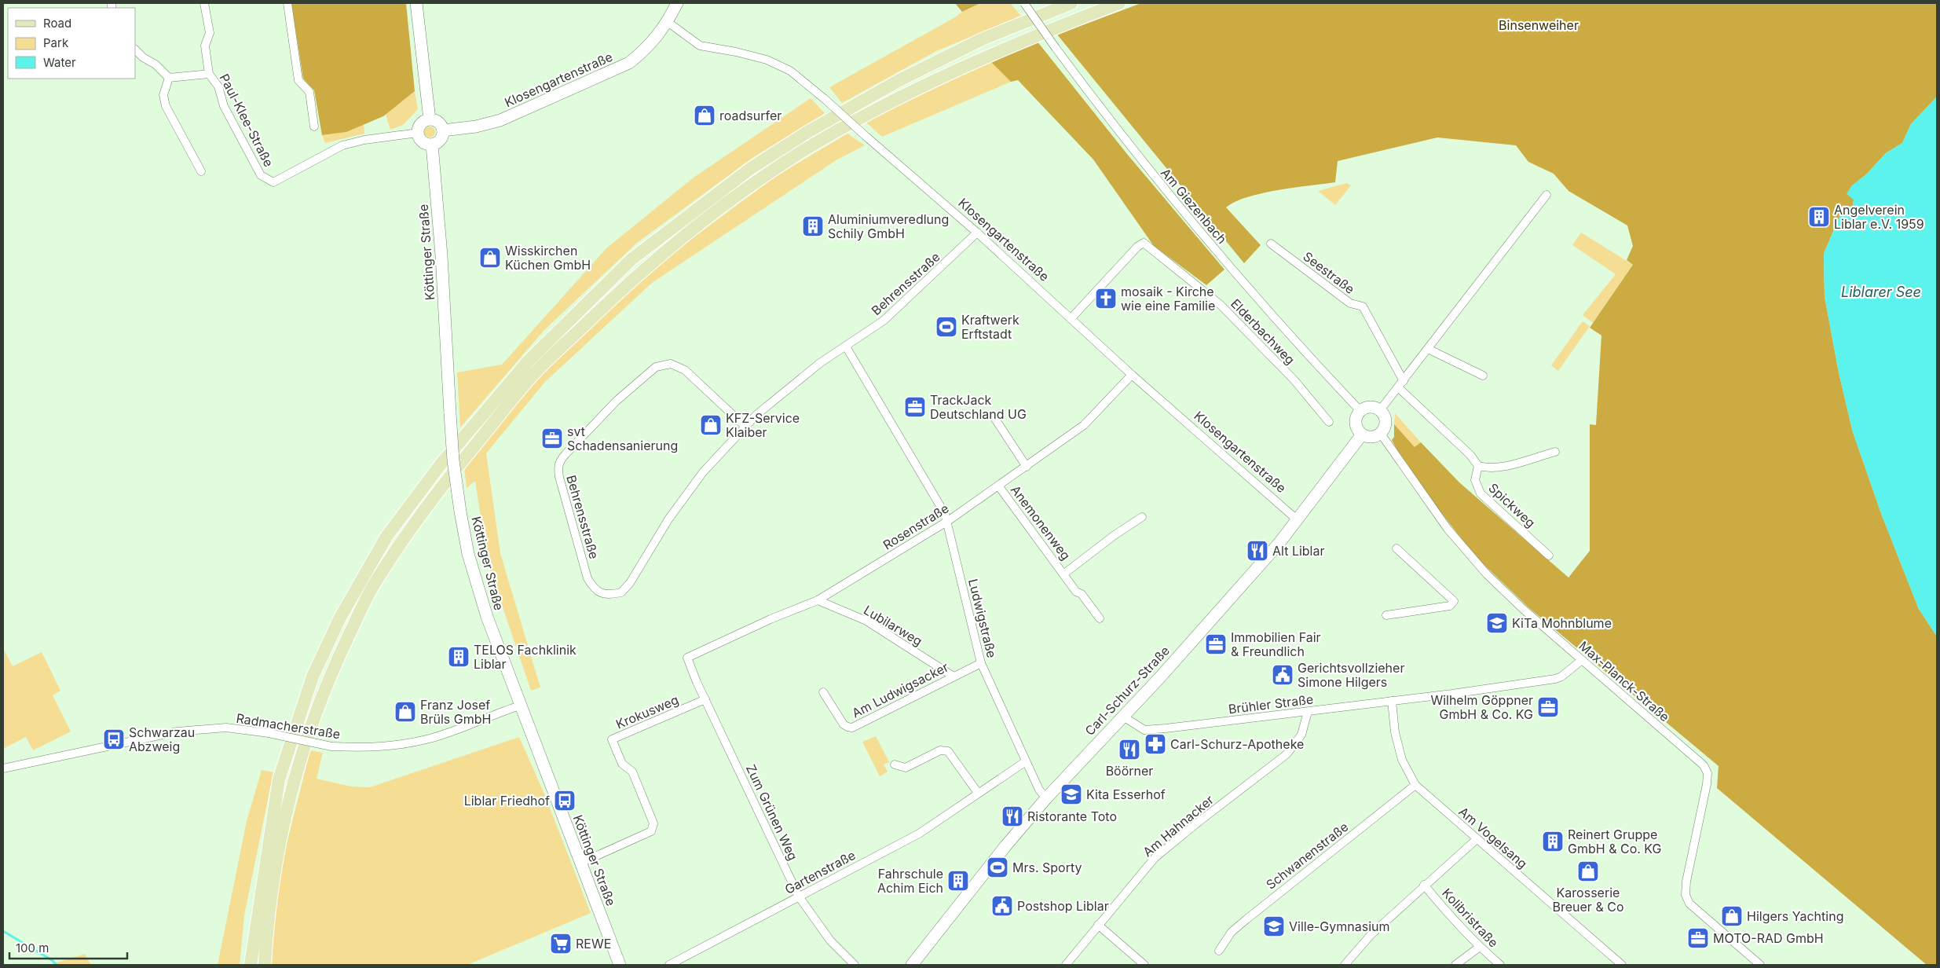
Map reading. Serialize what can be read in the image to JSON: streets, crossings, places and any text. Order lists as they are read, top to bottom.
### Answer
{
  "streets": {
    "street": [
      "Klosengartenstraße",
      "Paul-Klee-Straße",
      "Am Giezenbach",
      "Köttinger Straße",
      "Seestraße",
      "Behrensstraße",
      "Elderbachweg",
      "Spickweg",
      "Anemonenweg",
      "Rosenstraße",
      "Ludwigstraße",
      "Lubilarweg",
      "Max-Planck-Straße",
      "Am Ludwigsacker",
      "Carl-Schurz-Straße",
      "Brühler Straße",
      "Krokusweg",
      "Radmacherstraße",
      "Zum Grünen Weg",
      "Am Hahnacker",
      "Am Vogelsang",
      "Schwanenstraße",
      "Gartenstraße",
      "Kolibristraße"
    ]
  },
  "crossings": [
    ["Klosengartenstraße", "Paul-Klee-Straße"],
    ["Klosengartenstraße", "Köttinger Straße"],
    ["Klosengartenstraße", "Behrensstraße"],
    ["Klosengartenstraße", "Elderbachweg"],
    ["Klosengartenstraße", "Rosenstraße"],
    ["Klosengartenstraße", "Carl-Schurz-Straße"],
    ["Paul-Klee-Straße", "Köttinger Straße"],
    ["Am Giezenbach", "Max-Planck-Straße"],
    ["Am Giezenbach", "Carl-Schurz-Straße"],
    ["Köttinger Straße", "Krokusweg"],
    ["Köttinger Straße", "Radmacherstraße"],
    ["Behrensstraße", "Ludwigstraße"],
    ["Anemonenweg", "Rosenstraße"],
    ["Rosenstraße", "Ludwigstraße"],
    ["Rosenstraße", "Lubilarweg"],
    ["Rosenstraße", "Zum Grünen Weg"],
    ["Ludwigstraße", "Am Ludwigsacker"],
    ["Ludwigstraße", "Carl-Schurz-Straße"],
    ["Ludwigstraße", "Gartenstraße"],
    ["Lubilarweg", "Am Ludwigsacker"],
    ["Max-Planck-Straße", "Carl-Schurz-Straße"],
    ["Max-Planck-Straße", "Brühler Straße"],
    ["Carl-Schurz-Straße", "Brühler Straße"],
    ["Brühler Straße", "Am Hahnacker"],
    ["Brühler Straße", "Am Vogelsang"],
    ["Krokusweg", "Zum Grünen Weg"],
    ["Zum Grünen Weg", "Gartenstraße"],
    ["Am Vogelsang", "Schwanenstraße"]
  ],
  "water": ["Liblarer See"],
  "parks": ["Binsenweiher"],
  "places": {
    "shop": [
      "roadsurfer",
      "Wisskirchen Küchen GmbH",
      "KFZ-Service Klaiber",
      "Franz Josef Brüls GmbH",
      "Karosserie Breuer & Co",
      "Hilgers Yachting"
    ],
    "building": [
      "Angelverein Liblar e.V. 1959",
      "Aluminiumveredlung Schily GmbH",
      "TELOS Fachklinik Liblar",
      "Reinert Gruppe GmbH & Co. KG",
      "Fahrschule Achim Eich"
    ],
    "church": ["mosaik - Kirche wie eine Familie"],
    "sports": ["Kraftwerk Erftstadt", "Mrs. Sporty"],
    "office": [
      "TrackJack Deutschland UG",
      "svt Schadensanierung",
      "Immobilien Fair & Freundlich",
      "Wilhelm Göppner GmbH & Co. KG",
      "MOTO-RAD GmbH"
    ],
    "restaurant": ["Alt Liblar", "Böörner", "Ristorante Toto"],
    "school or university": ["KiTa Mohnblume", "Kita Esserhof", "Ville-Gymnasium"],
    "public building": ["Gerichtsvollzieher Simone Hilgers", "Postshop Liblar"],
    "bus stop": ["Schwarzau Abzweig", "Liblar Friedhof"],
    "pharmacy": ["Carl-Schurz-Apotheke"],
    "supermarket": ["REWE"]
  },
  "legend": ["Road", "Park", "Water"],
  "scale_bar": "100 m"
}
